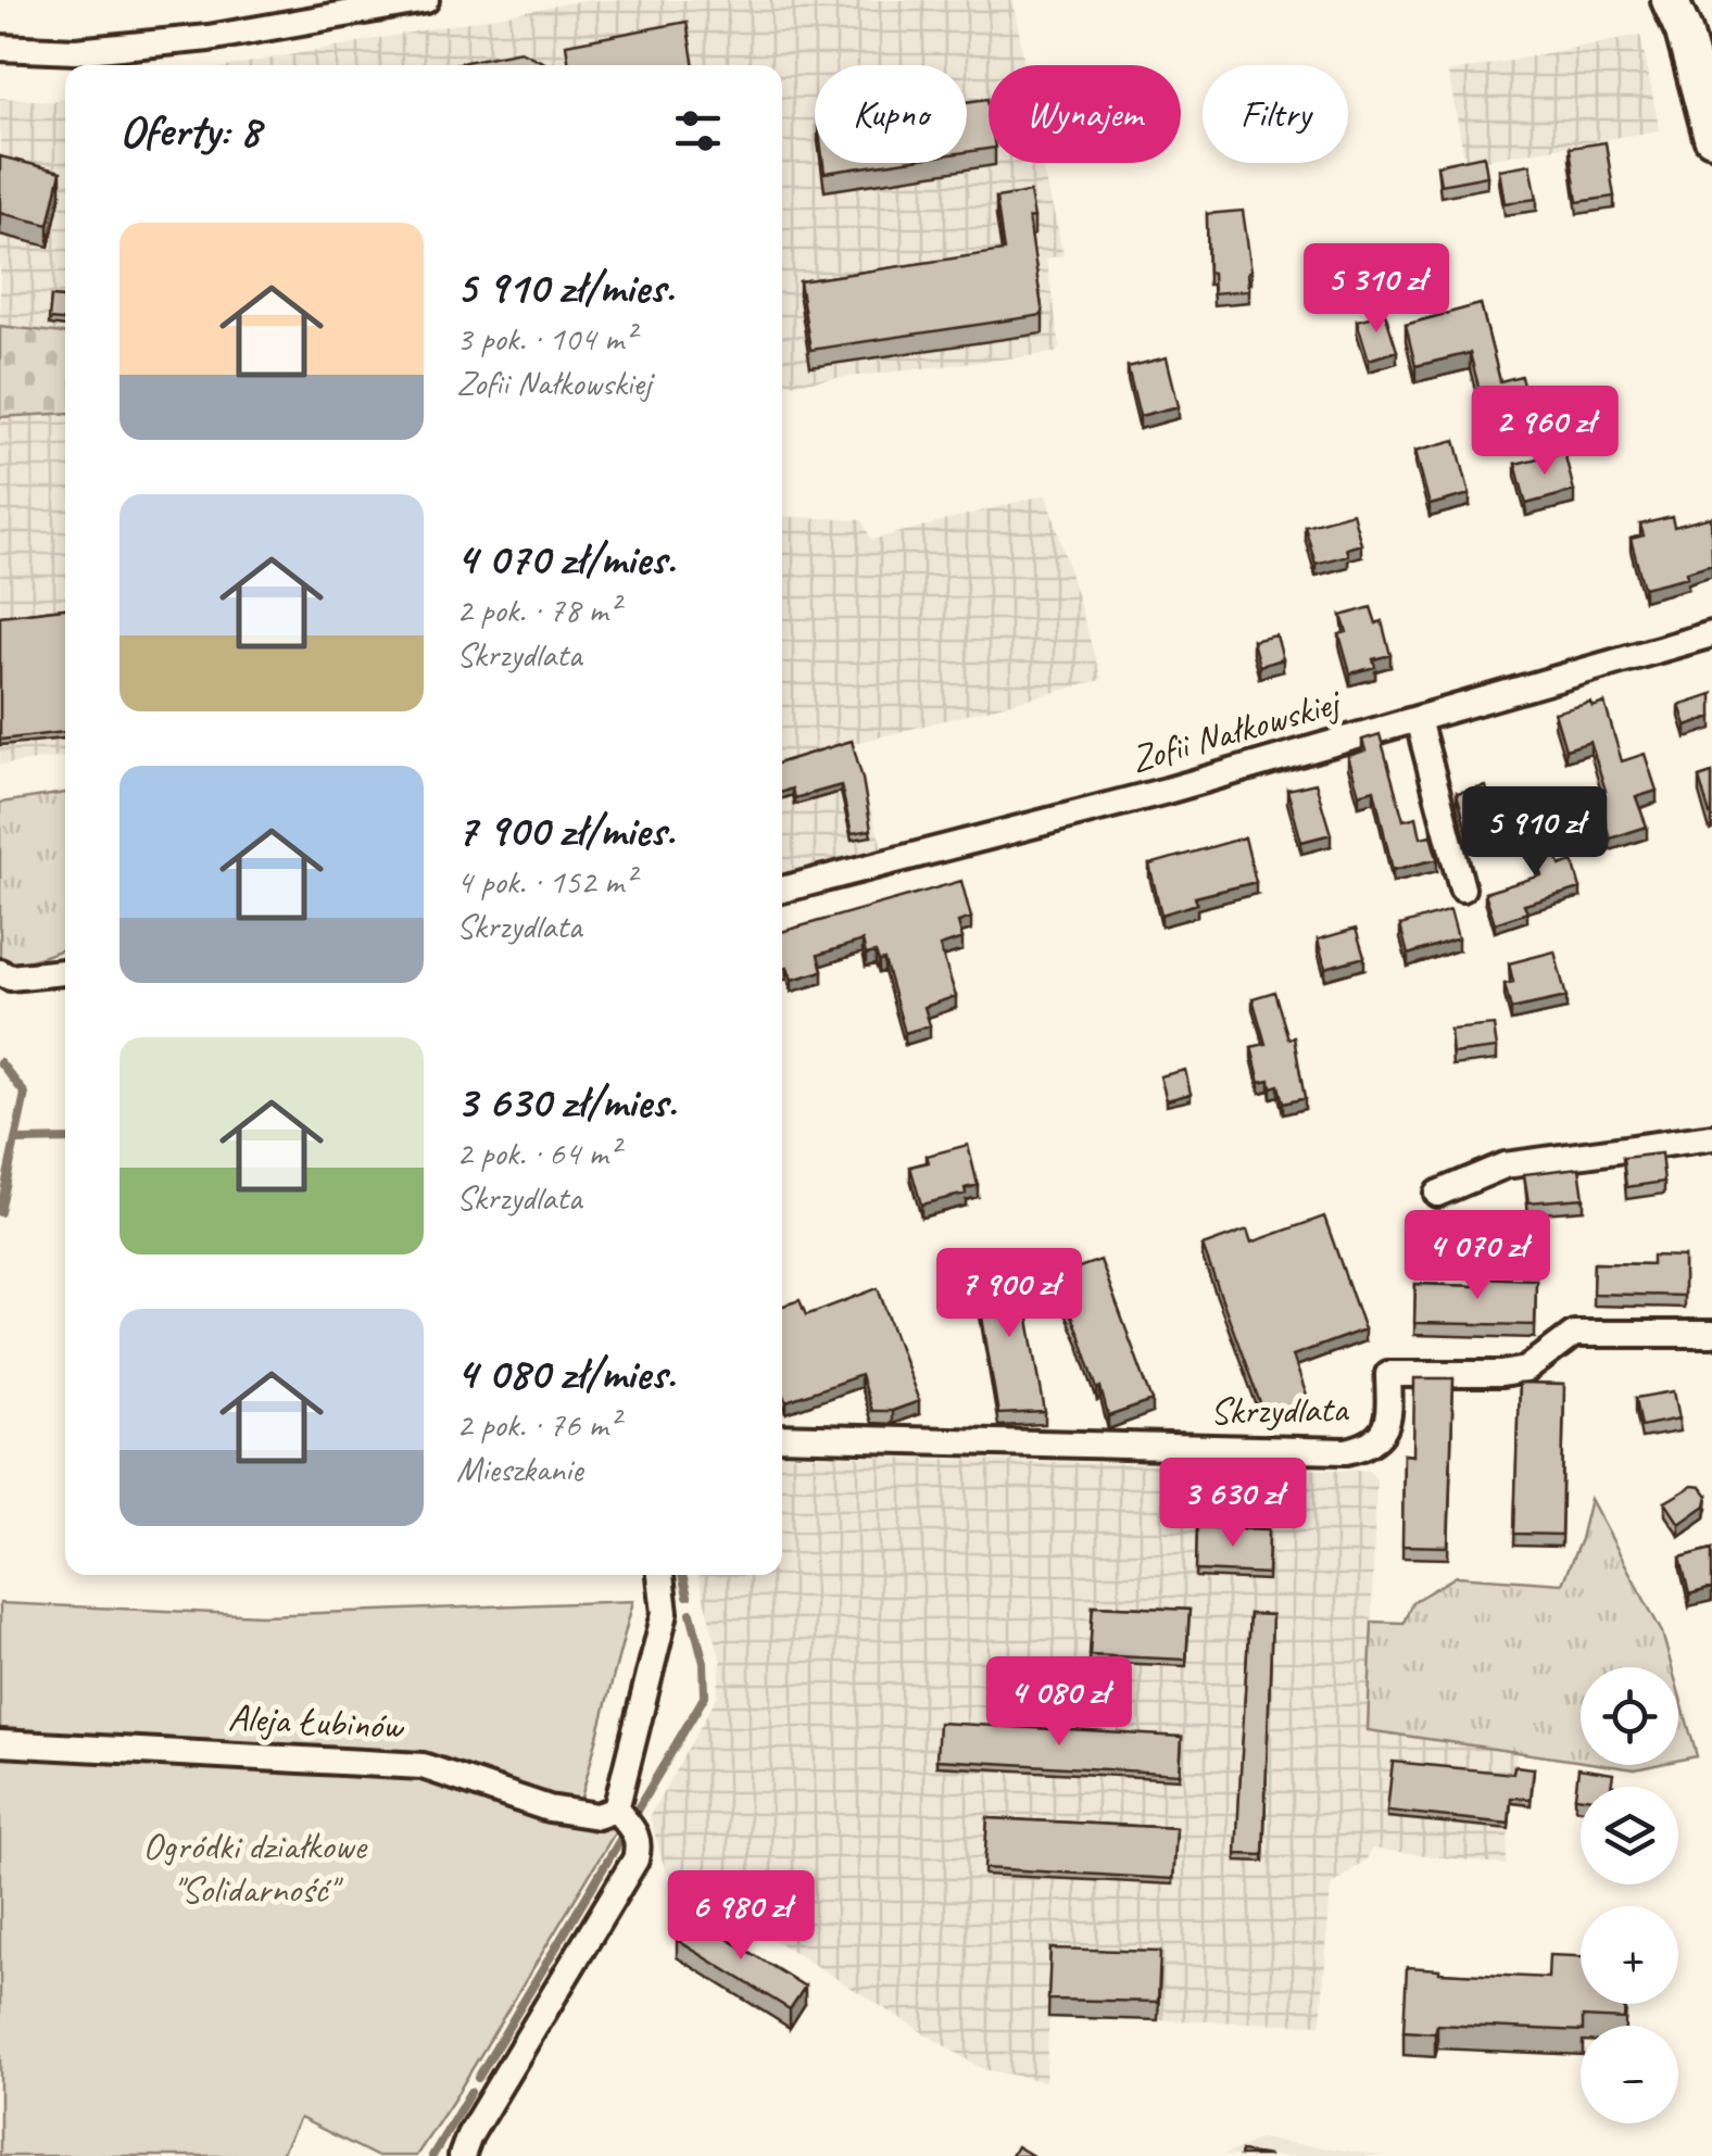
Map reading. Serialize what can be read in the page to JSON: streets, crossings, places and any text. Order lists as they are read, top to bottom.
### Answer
{
  "streets": {
    "street": ["Zofii Nałkowskiej", "Skrzydlata", "Aleja Łubinów"]
  },
  "parks": ["Ogródki działkowe \"Solidarność\""],
  "page": {
    "chip": ["Kupno", "Wynajem", "Filtry"],
    "heading": "Oferty: 8",
    "list": [
      {
        "name": "5 910 zł/mies.",
        "note": "3 pok. · 104 m² · Zofii Nałkowskiej"
      },
      {
        "name": "4 070 zł/mies.",
        "note": "2 pok. · 78 m² · Skrzydlata"
      },
      {
        "name": "7 900 zł/mies.",
        "note": "4 pok. · 152 m² · Skrzydlata"
      },
      {
        "name": "3 630 zł/mies.",
        "note": "2 pok. · 64 m² · Skrzydlata"
      },
      {
        "name": "4 080 zł/mies.",
        "note": "2 pok. · 76 m² · Mieszkanie"
      }
    ],
    "price": [
      "5 310 zł",
      "2 960 zł",
      "5 910 zł",
      "4 070 zł",
      "7 900 zł",
      "3 630 zł",
      "4 080 zł",
      "6 980 zł"
    ],
    "map_buttons": ["+", "−"]
  }
}
